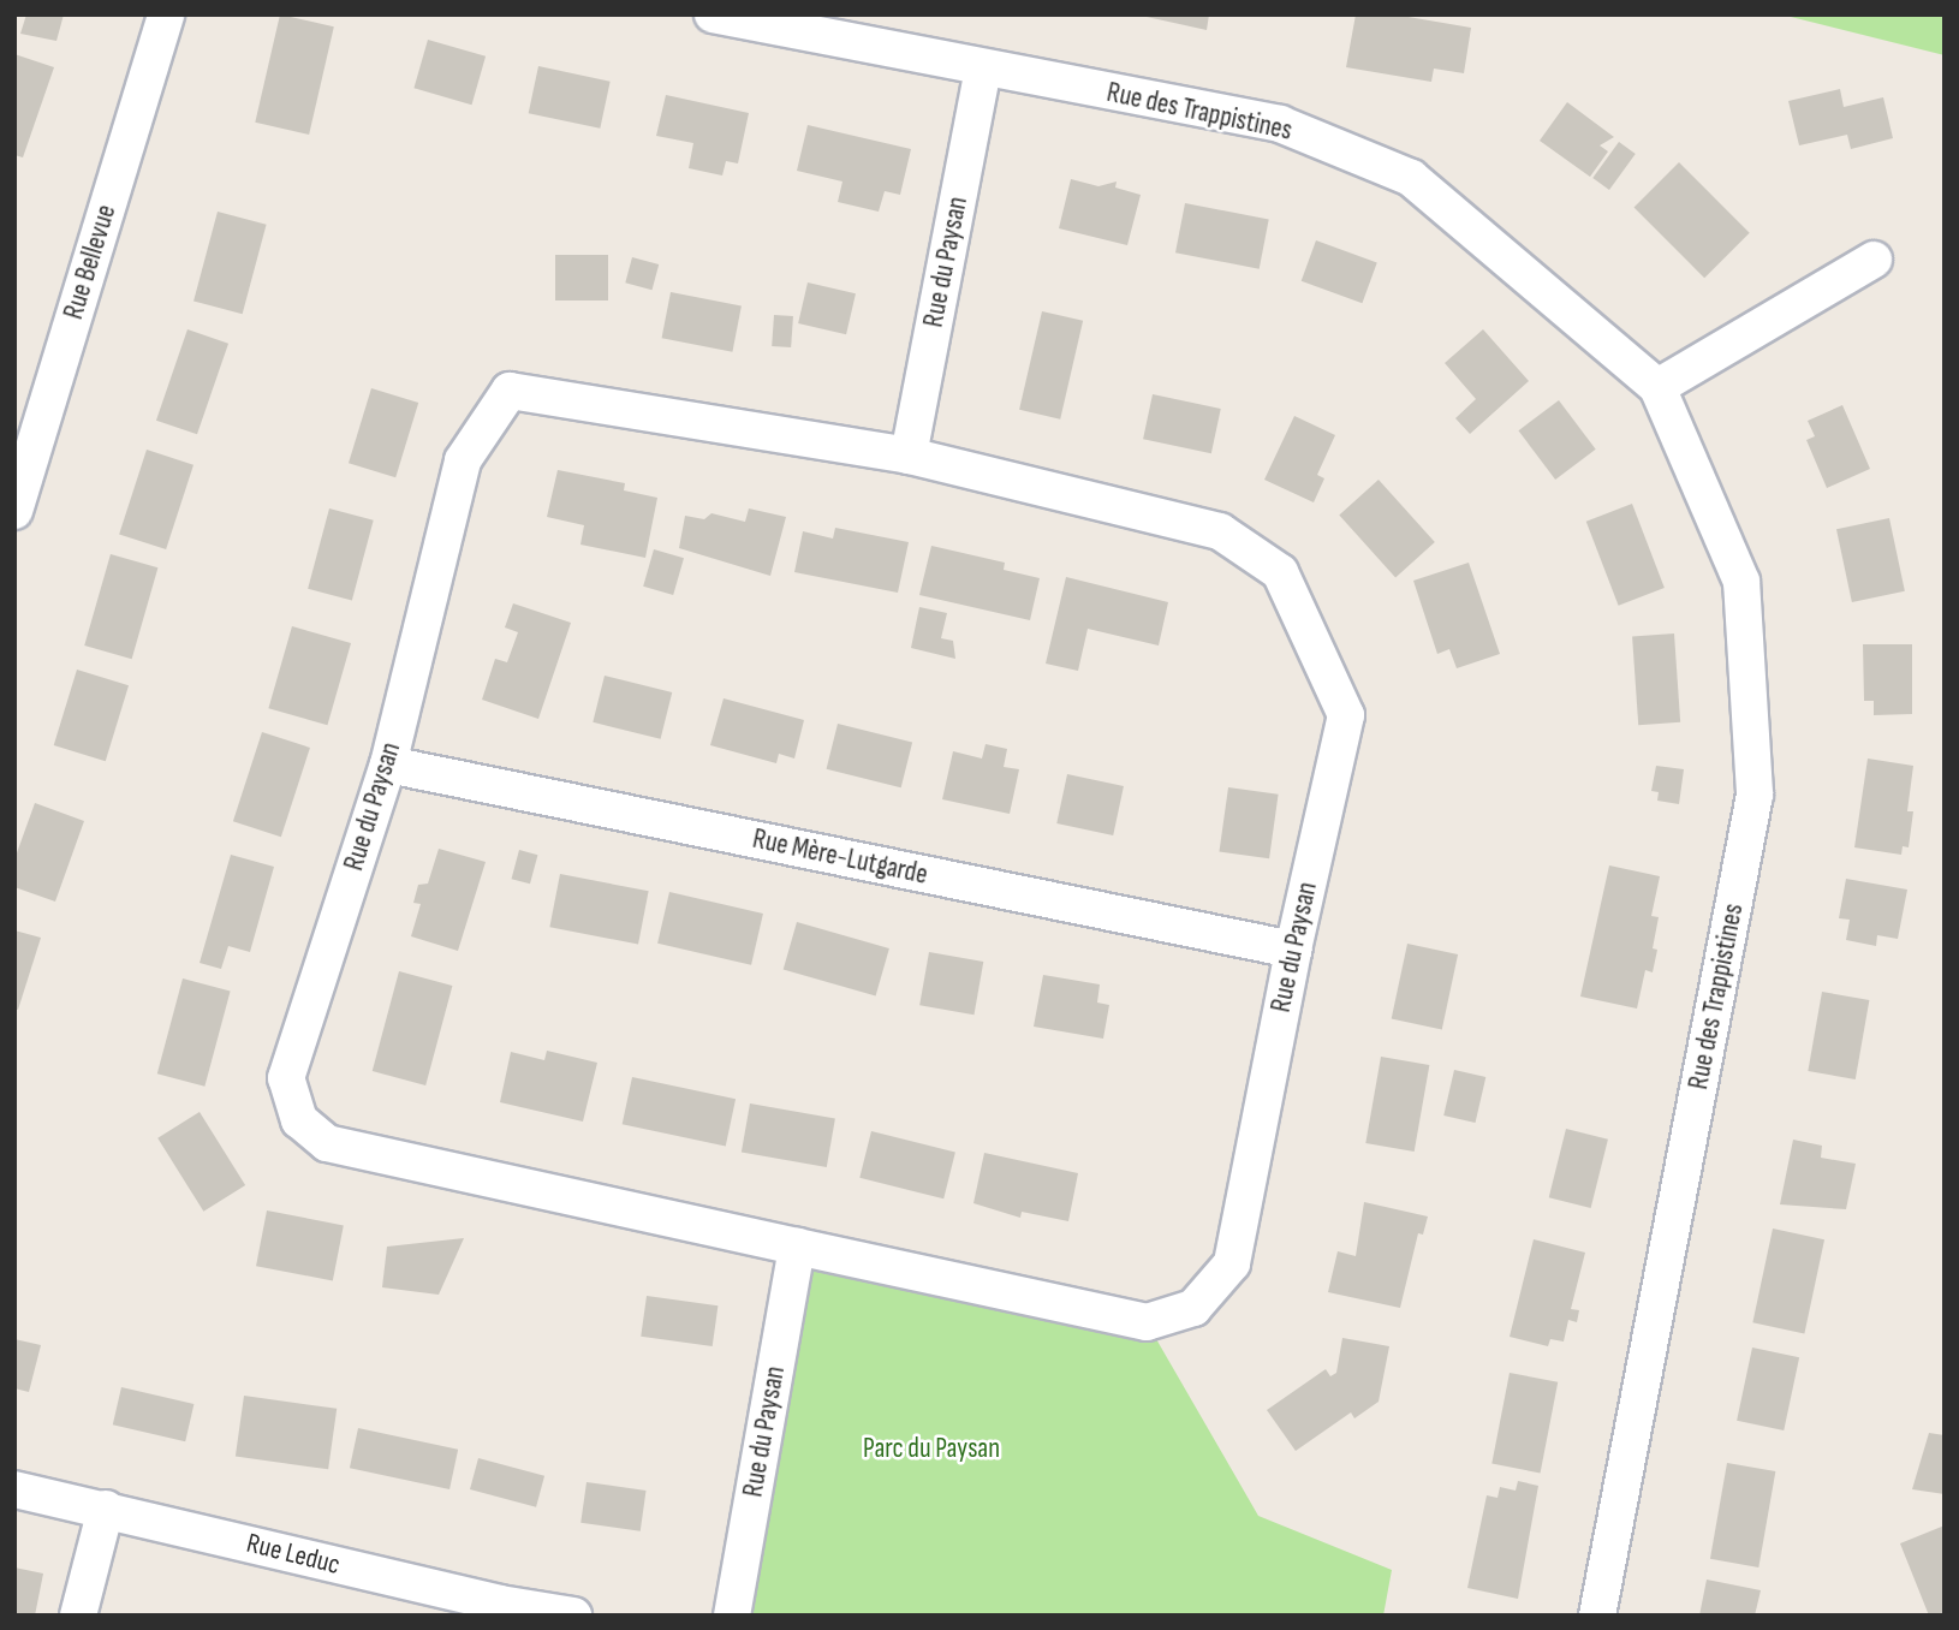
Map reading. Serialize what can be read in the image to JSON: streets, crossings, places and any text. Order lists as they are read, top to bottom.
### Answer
{
  "streets": {
    "street": [
      "Rue des Trappistines",
      "Rue Bellevue",
      "Rue du Paysan",
      "Rue Mère-Lutgarde",
      "Rue Leduc"
    ]
  },
  "crossings": [
    ["Rue des Trappistines", "Rue du Paysan"],
    ["Rue du Paysan", "Rue Mère-Lutgarde"]
  ],
  "parks": ["Parc du Paysan"]
}
